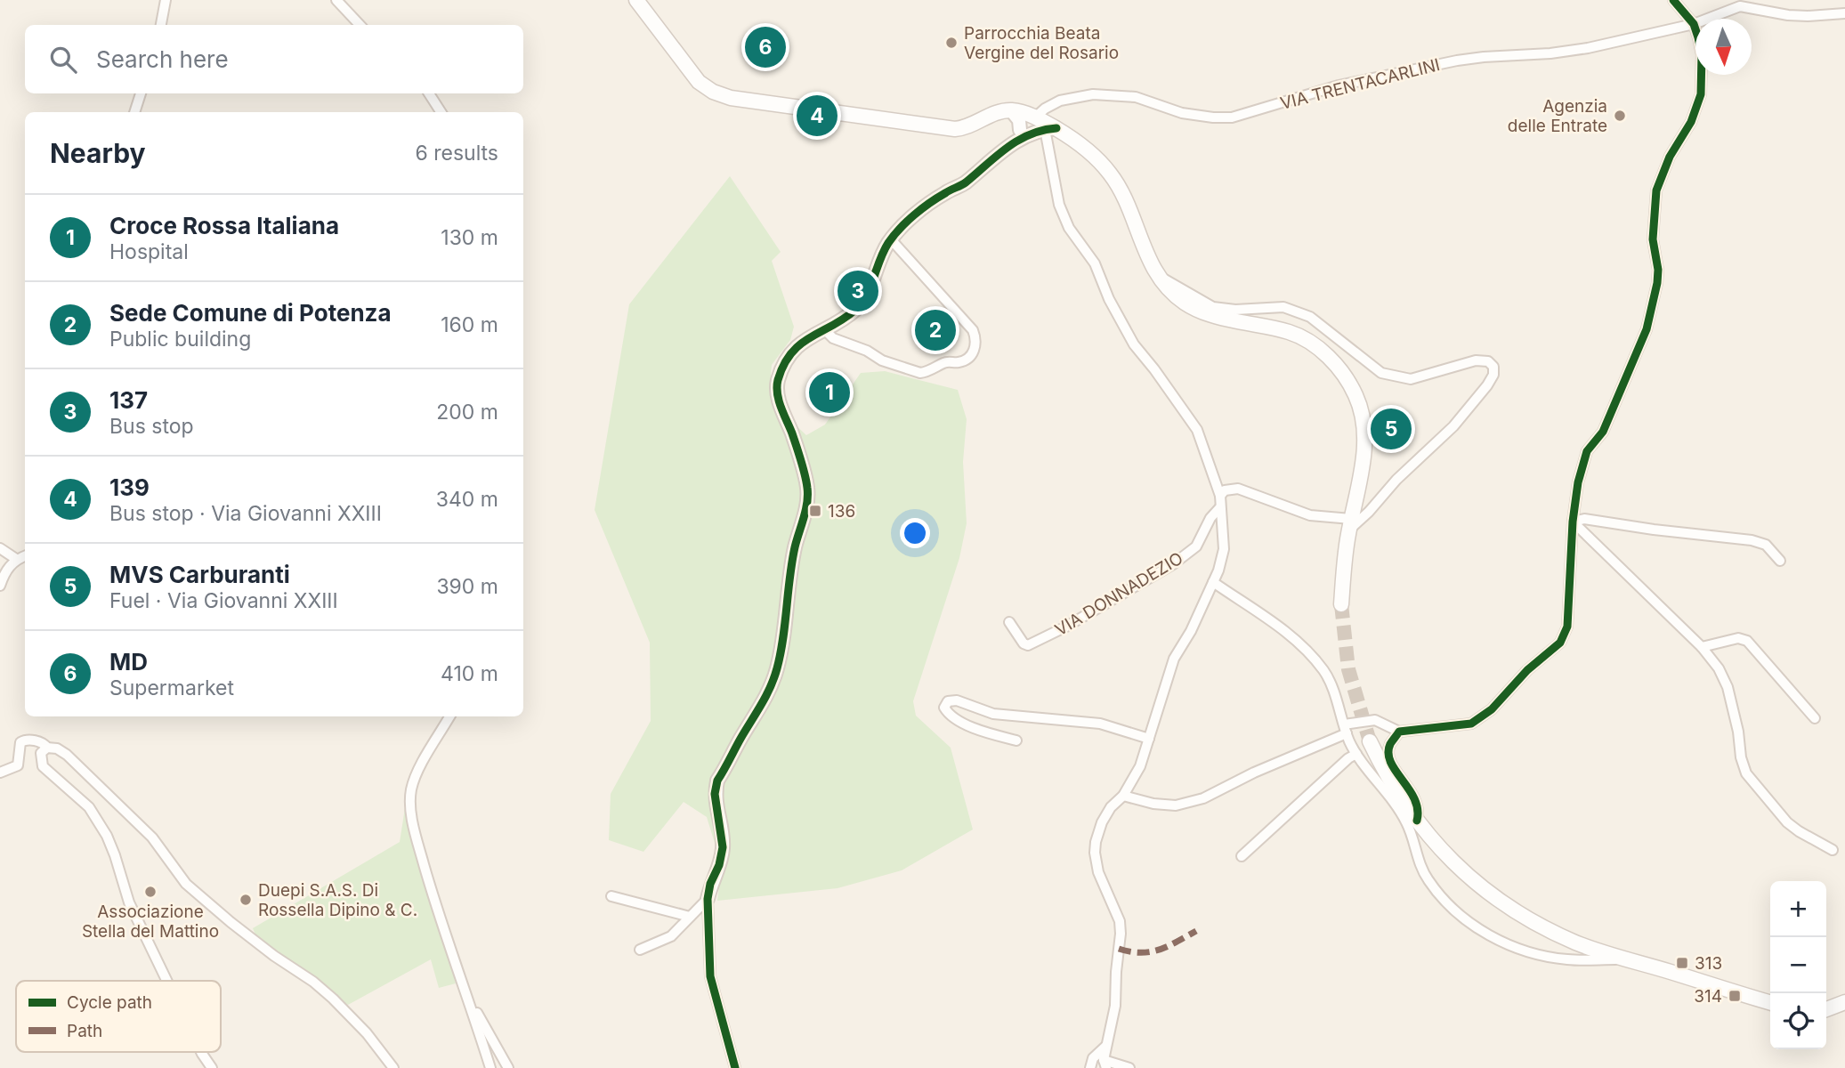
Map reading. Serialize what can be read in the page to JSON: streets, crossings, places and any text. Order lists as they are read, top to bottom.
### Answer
{
  "streets": {
    "street": ["VIA TRENTACARLINI", "VIA DONNADEZIO"]
  },
  "places": {
    "other": [
      "Parrocchia Beata Vergine del Rosario",
      "Agenzia delle Entrate",
      "Associazione Stella del Mattino",
      "Duepi S.A.S. Di Rossella Dipino & C."
    ],
    "transit": ["136", "313", "314"]
  },
  "legend": ["Cycle path", "Path"],
  "north": "bottom",
  "page": {
    "pins": [
      "6",
      "4",
      "3",
      "2",
      "1",
      "5"
    ],
    "search": "Search here",
    "heading": ["Nearby", "6 results"],
    "list": [
      {
        "mark": "1",
        "name": "Croce Rossa Italiana",
        "note": "Hospital",
        "value": "130 m"
      },
      {
        "mark": "2",
        "name": "Sede Comune di Potenza",
        "note": "Public building",
        "value": "160 m"
      },
      {
        "mark": "3",
        "name": "137",
        "note": "Bus stop",
        "value": "200 m"
      },
      {
        "mark": "4",
        "name": "139",
        "note": "Bus stop · Via Giovanni XXIII",
        "value": "340 m"
      },
      {
        "mark": "5",
        "name": "MVS Carburanti",
        "note": "Fuel · Via Giovanni XXIII",
        "value": "390 m"
      },
      {
        "mark": "6",
        "name": "MD",
        "note": "Supermarket",
        "value": "410 m"
      }
    ],
    "map_buttons": ["+", "−"]
  }
}
